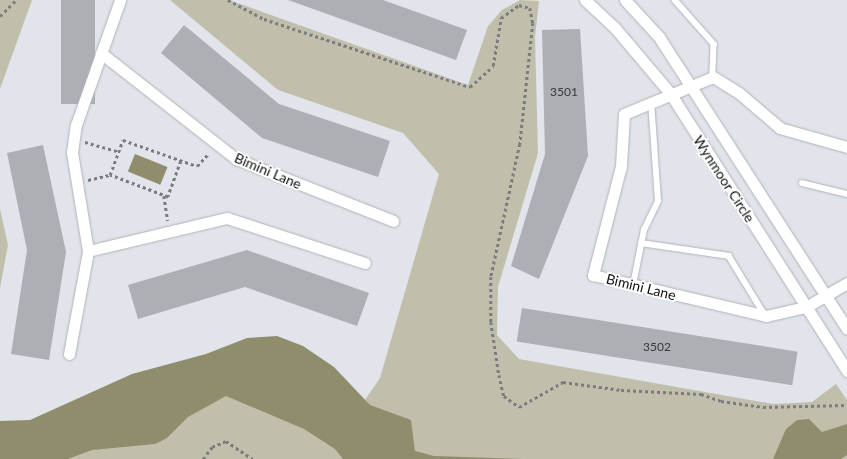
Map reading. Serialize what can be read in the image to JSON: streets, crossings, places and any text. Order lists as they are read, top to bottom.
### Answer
{
  "streets": {
    "street": ["Bimini Lane", "Wynmoor Circle"]
  },
  "crossings": [
    ["Bimini Lane", "Wynmoor Circle"]
  ],
  "house_numbers": ["3501", "3502"]
}
